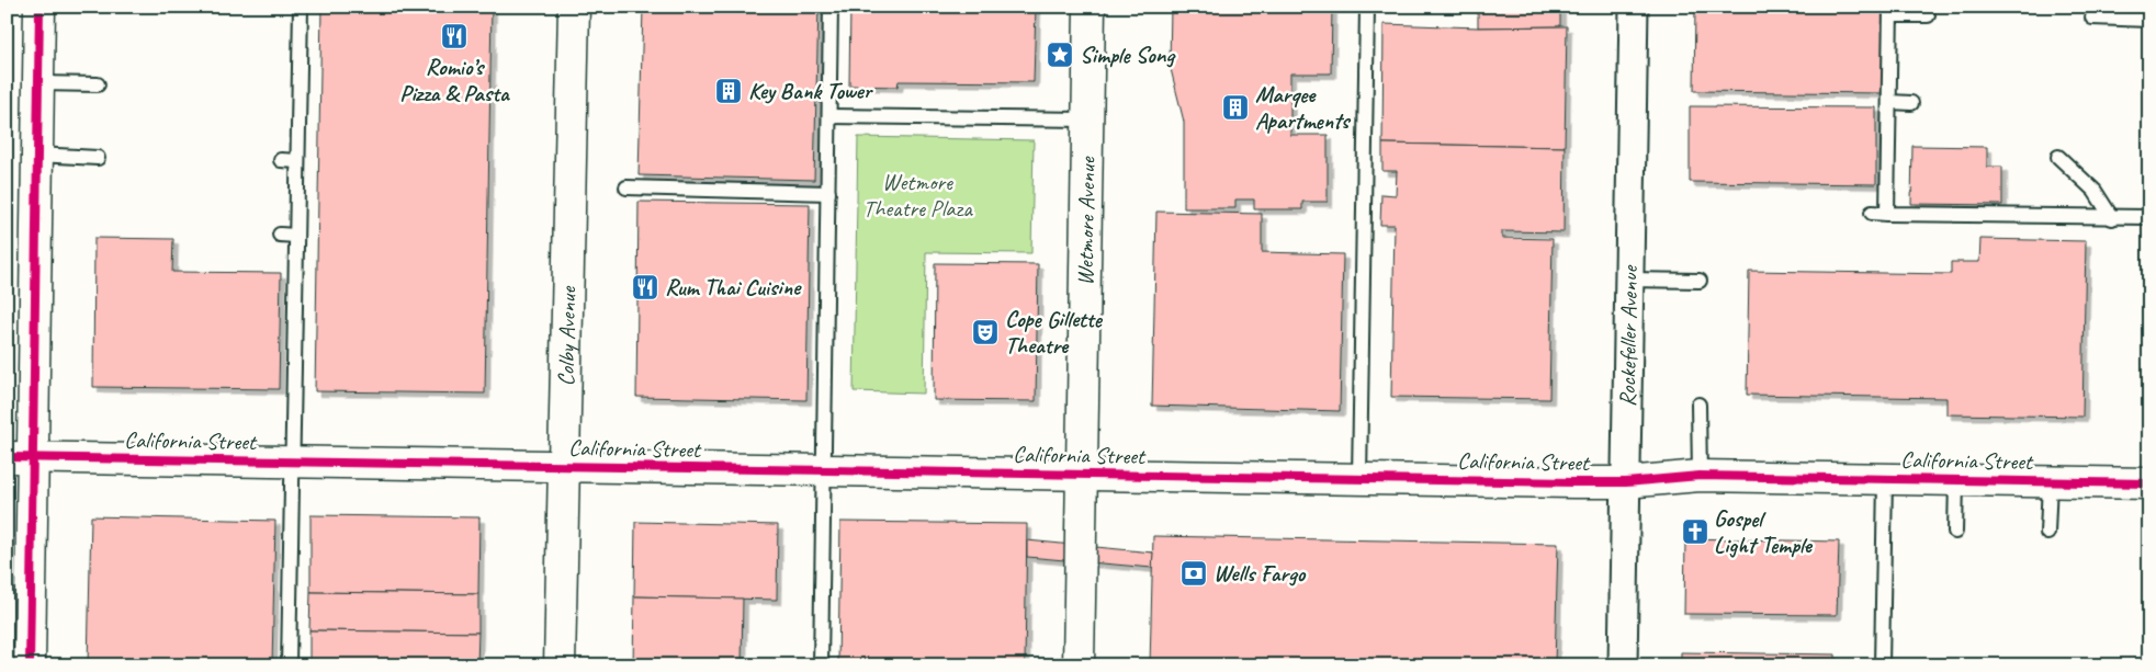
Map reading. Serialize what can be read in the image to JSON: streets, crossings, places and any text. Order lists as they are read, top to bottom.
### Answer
{
  "streets": {
    "street": [
      "Wetmore Avenue",
      "Colby Avenue",
      "Rockefeller Avenue",
      "California Street"
    ]
  },
  "crossings": [
    ["Wetmore Avenue", "California Street"],
    ["Colby Avenue", "California Street"],
    ["Rockefeller Avenue", "California Street"]
  ],
  "parks": ["Wetmore Theatre Plaza"],
  "places": {
    "restaurant": ["Romio’s Pizza & Pasta", "Rum Thai Cuisine"],
    "place": ["Simple Song"],
    "building": ["Key Bank Tower", "Marqee Apartments"],
    "theatre": ["Cope Gillette Theatre"],
    "church": ["Gospel Light Temple"],
    "bank": ["Wells Fargo"]
  }
}
